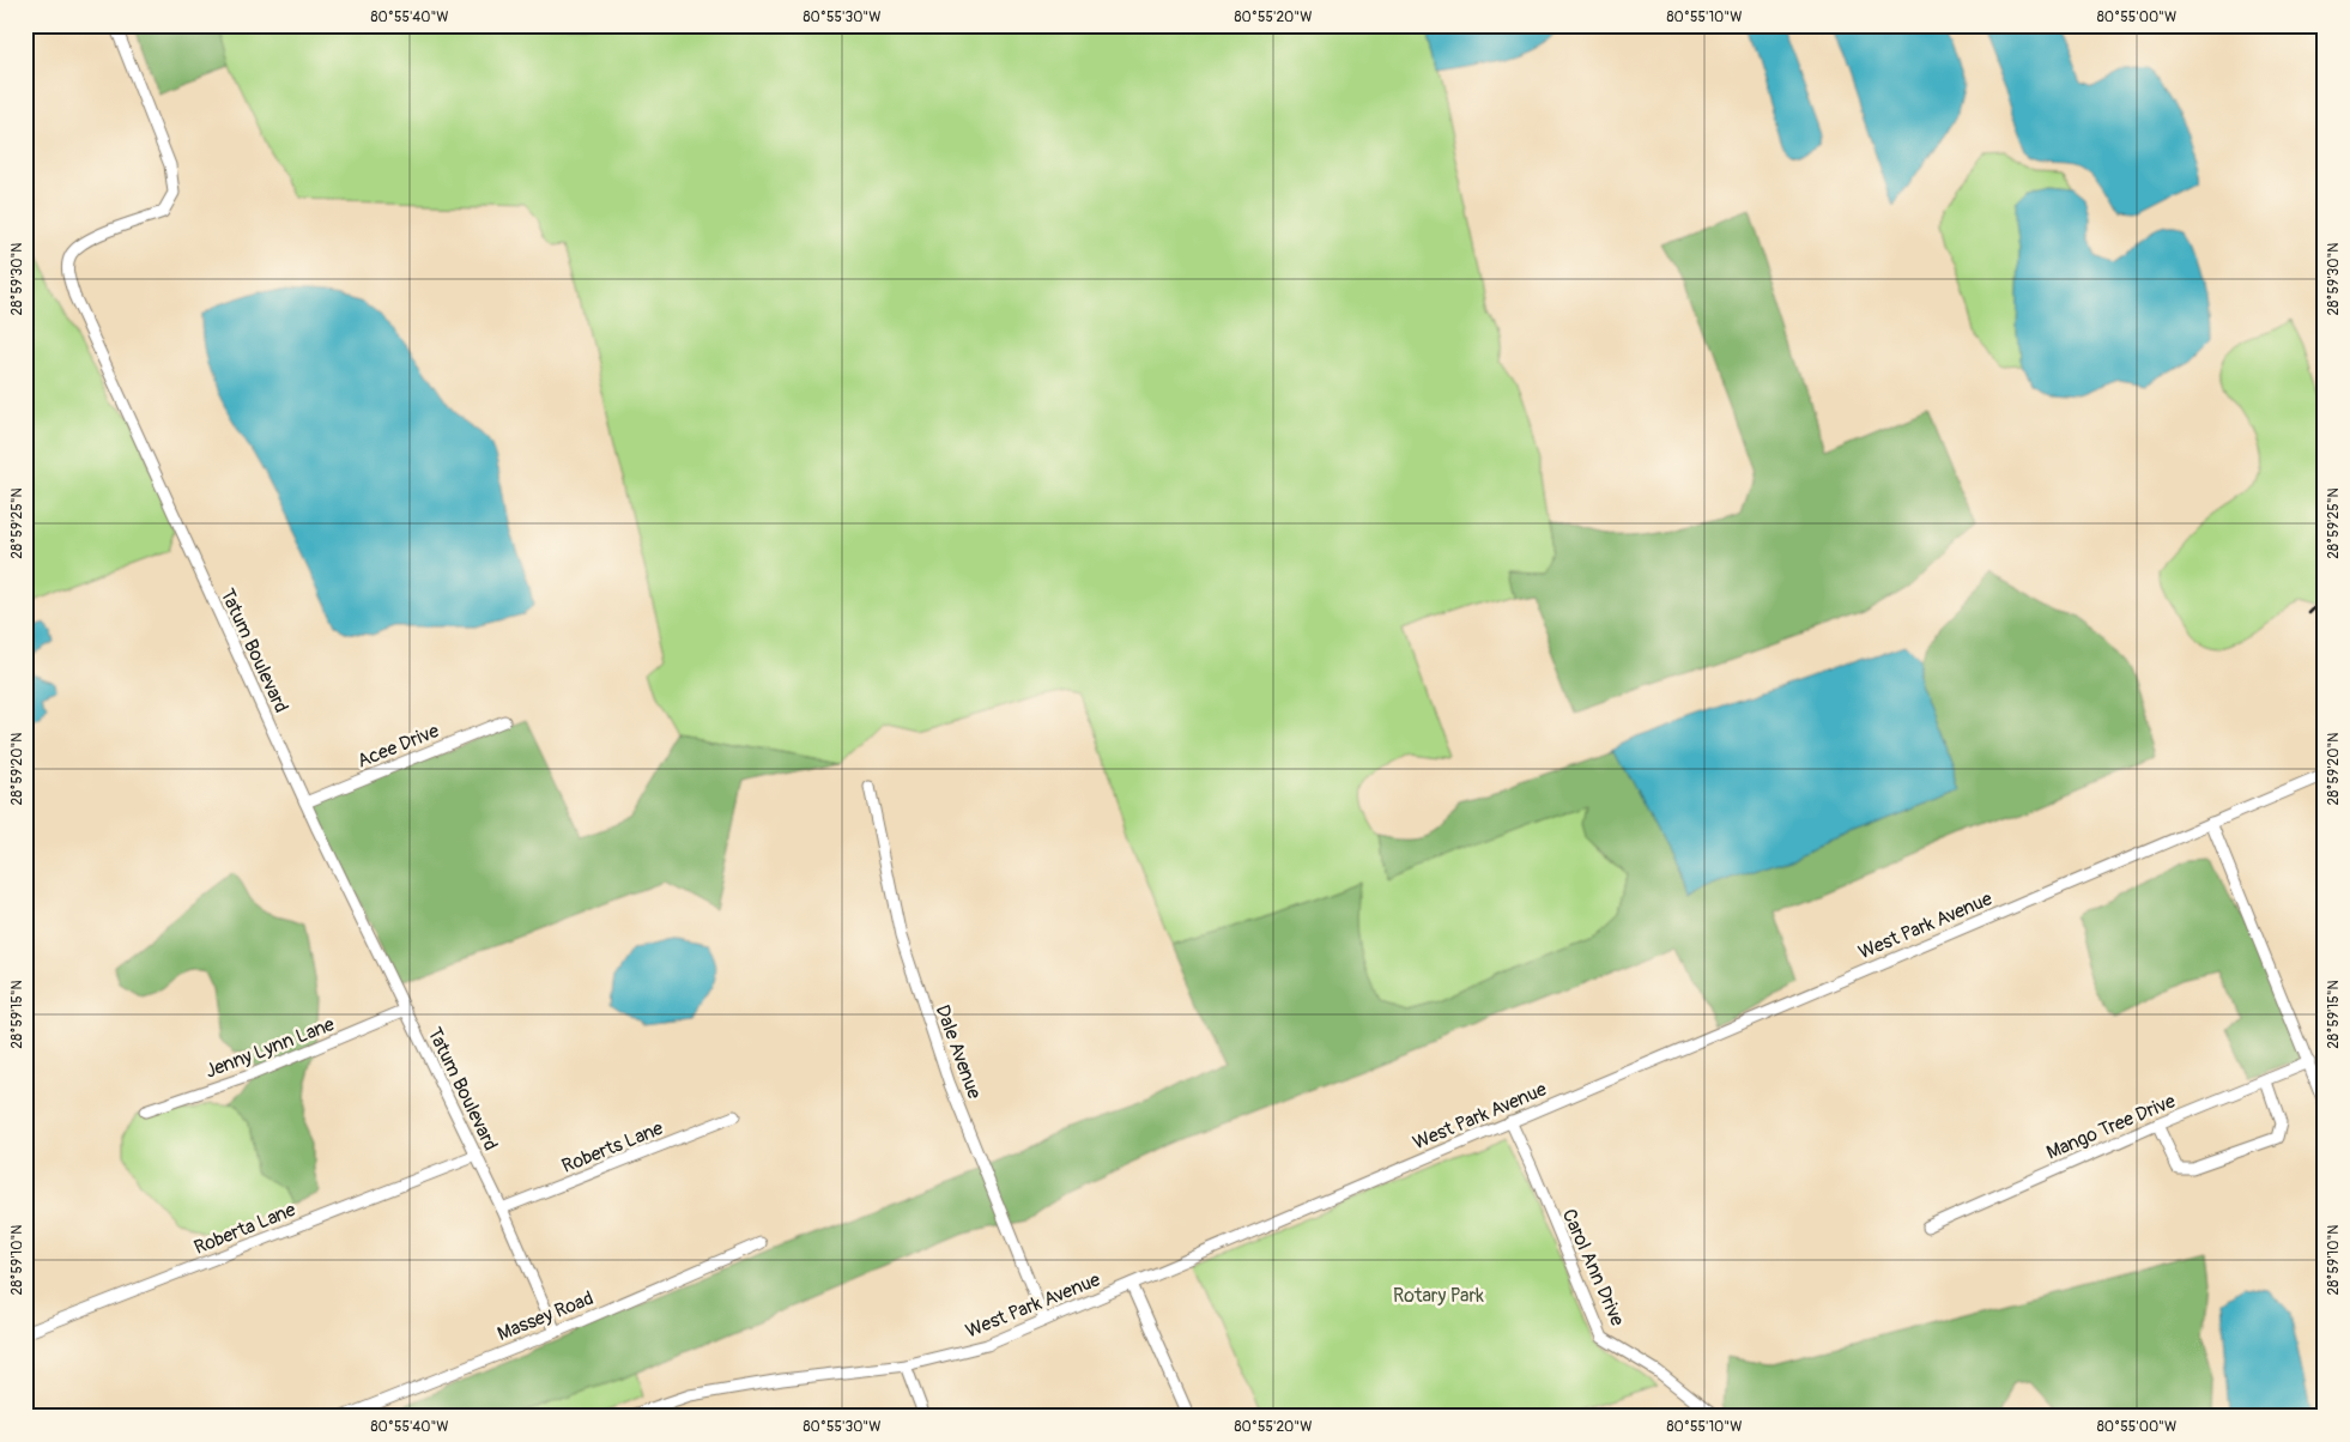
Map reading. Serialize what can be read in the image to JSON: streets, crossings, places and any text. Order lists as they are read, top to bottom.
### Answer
{
  "streets": {
    "street": [
      "Tatum Boulevard",
      "Acee Drive",
      "West Park Avenue",
      "Jenny Lynn Lane",
      "Dale Avenue",
      "Mango Tree Drive",
      "Roberts Lane",
      "Roberta Lane",
      "Carol Ann Drive",
      "Massey Road"
    ]
  },
  "crossings": [
    ["Tatum Boulevard", "Acee Drive"],
    ["Tatum Boulevard", "Jenny Lynn Lane"],
    ["Tatum Boulevard", "Roberts Lane"],
    ["Tatum Boulevard", "Roberta Lane"],
    ["Tatum Boulevard", "Massey Road"],
    ["West Park Avenue", "Dale Avenue"],
    ["West Park Avenue", "Carol Ann Drive"]
  ],
  "parks": ["Rotary Park"],
  "coordinates": [
    "80°55'40\"W",
    "80°55'30\"W",
    "80°55'20\"W",
    "80°55'10\"W",
    "80°55'00\"W",
    "28°59'30\"N",
    "28°59'25\"N",
    "28°59'20\"N",
    "28°59'15\"N",
    "28°59'10\"N"
  ]
}
